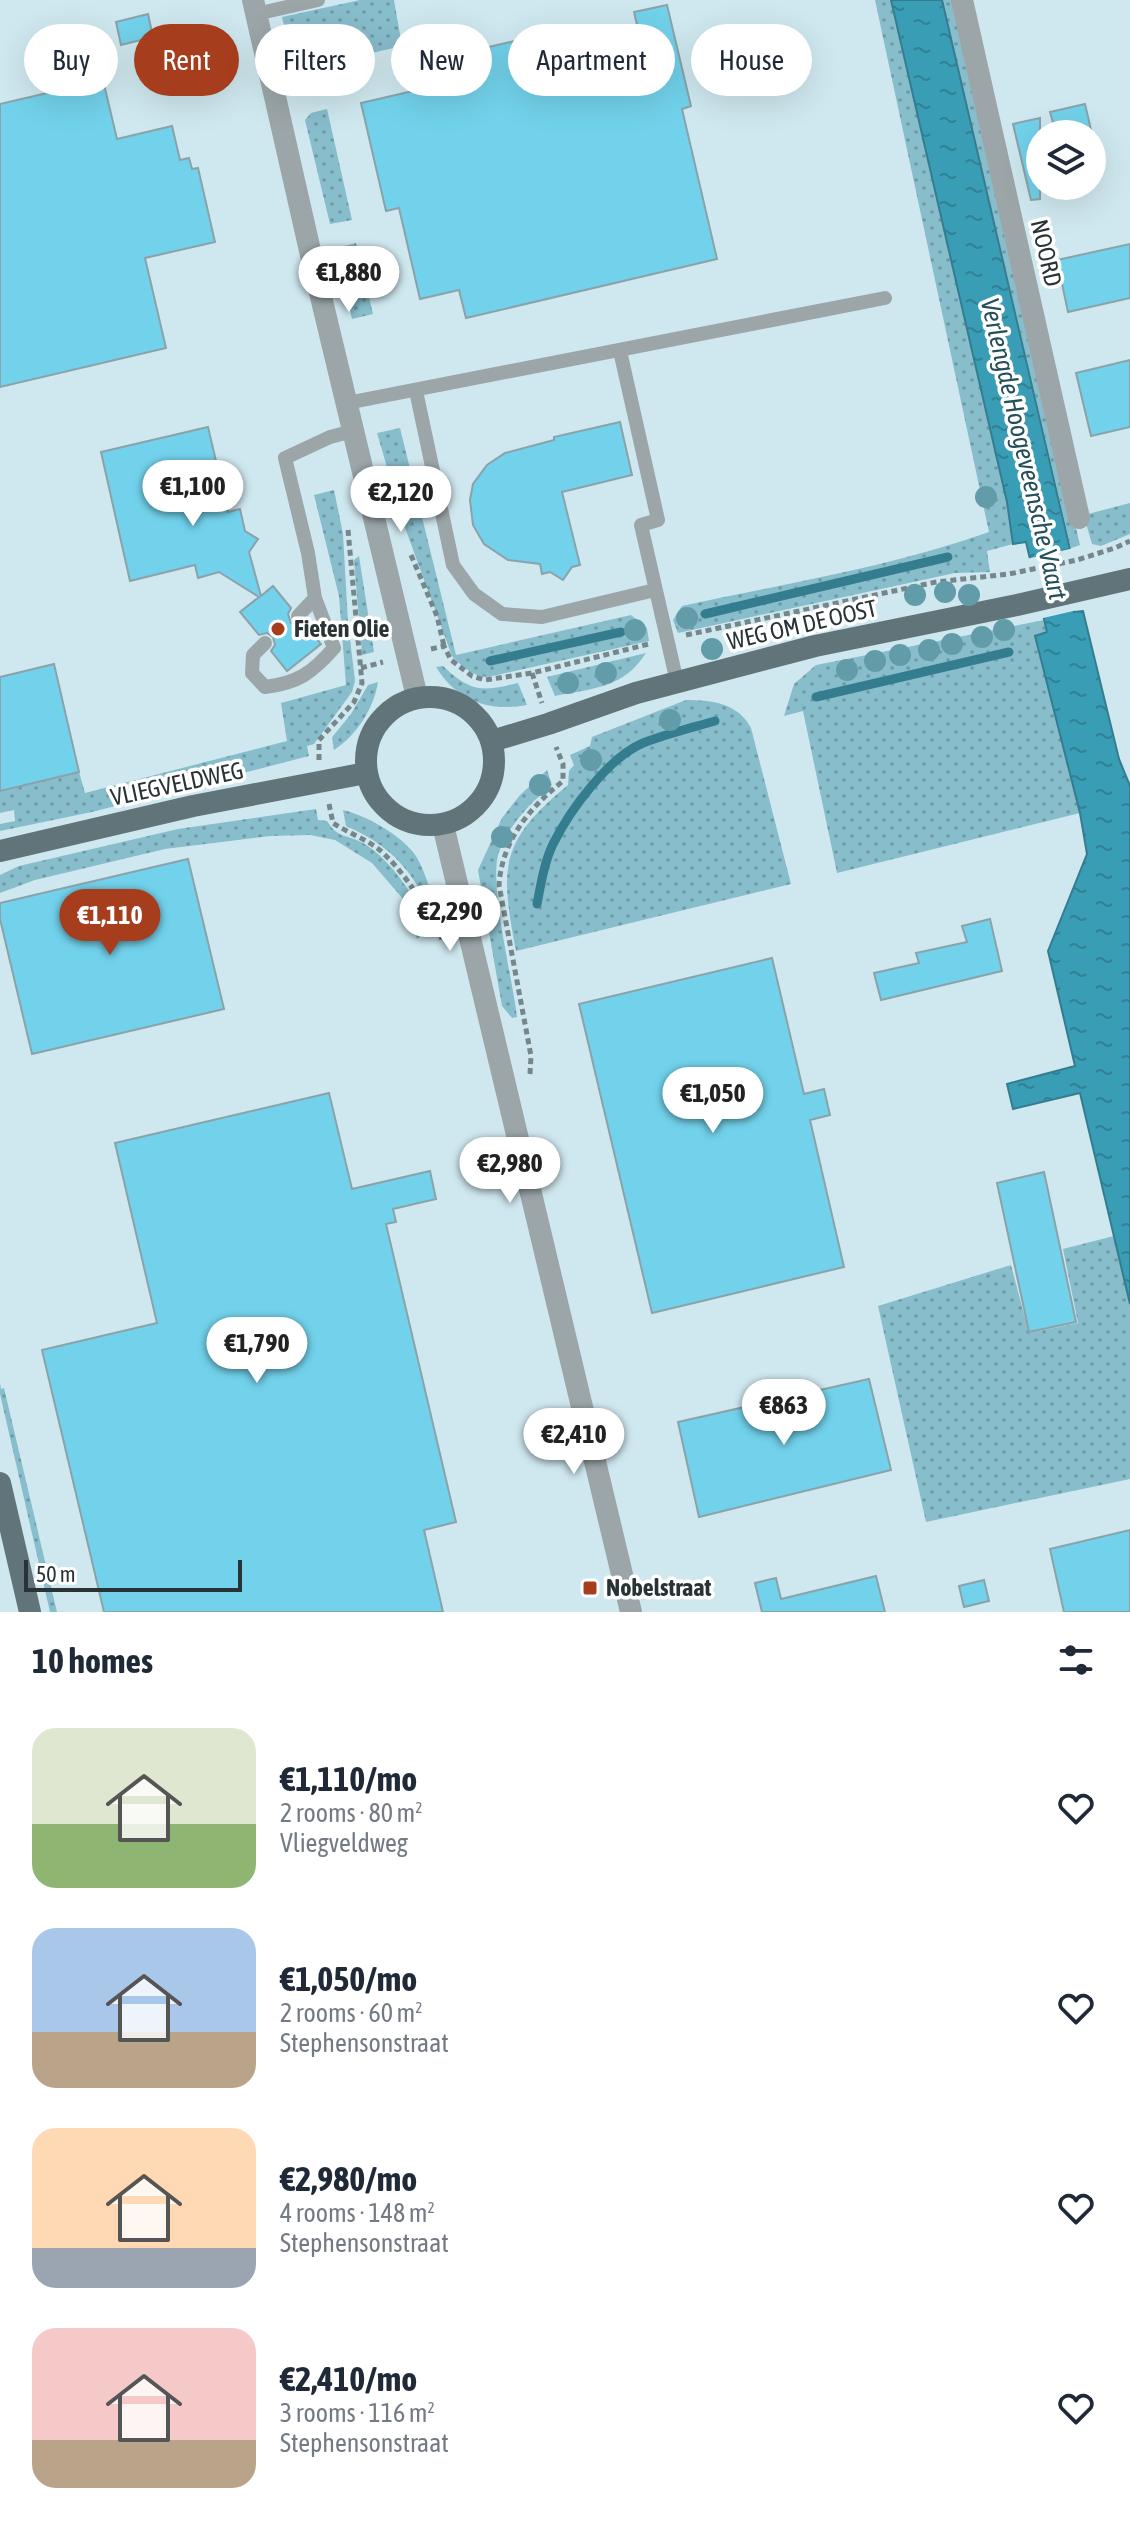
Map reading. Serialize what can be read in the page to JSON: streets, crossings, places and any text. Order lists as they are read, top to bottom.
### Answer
{
  "streets": {
    "main road": ["WEG OM DE OOST", "VLIEGVELDWEG"],
    "street": ["NOORD"]
  },
  "crossings": [
    ["WEG OM DE OOST", "VLIEGVELDWEG"]
  ],
  "water": ["Verlengde Hoogeveensche Vaart"],
  "places": {
    "other": ["Fieten Olie"],
    "transit": ["Nobelstraat"]
  },
  "scale_bar": "50 m",
  "page": {
    "chip": [
      "Buy",
      "Rent",
      "Filters",
      "New",
      "Apartment",
      "House"
    ],
    "price": [
      "€1,880",
      "€1,100",
      "€2,120",
      "€2,290",
      "€1,110",
      "€1,050",
      "€2,980",
      "€1,790",
      "€863",
      "€2,410"
    ],
    "scale": "50 m",
    "heading": "10 homes",
    "list": [
      {
        "name": "€1,110/mo",
        "note": "2 rooms · 80 m² · Vliegveldweg"
      },
      {
        "name": "€1,050/mo",
        "note": "2 rooms · 60 m² · Stephensonstraat"
      },
      {
        "name": "€2,980/mo",
        "note": "4 rooms · 148 m² · Stephensonstraat"
      },
      {
        "name": "€2,410/mo",
        "note": "3 rooms · 116 m² · Stephensonstraat"
      }
    ]
  }
}
